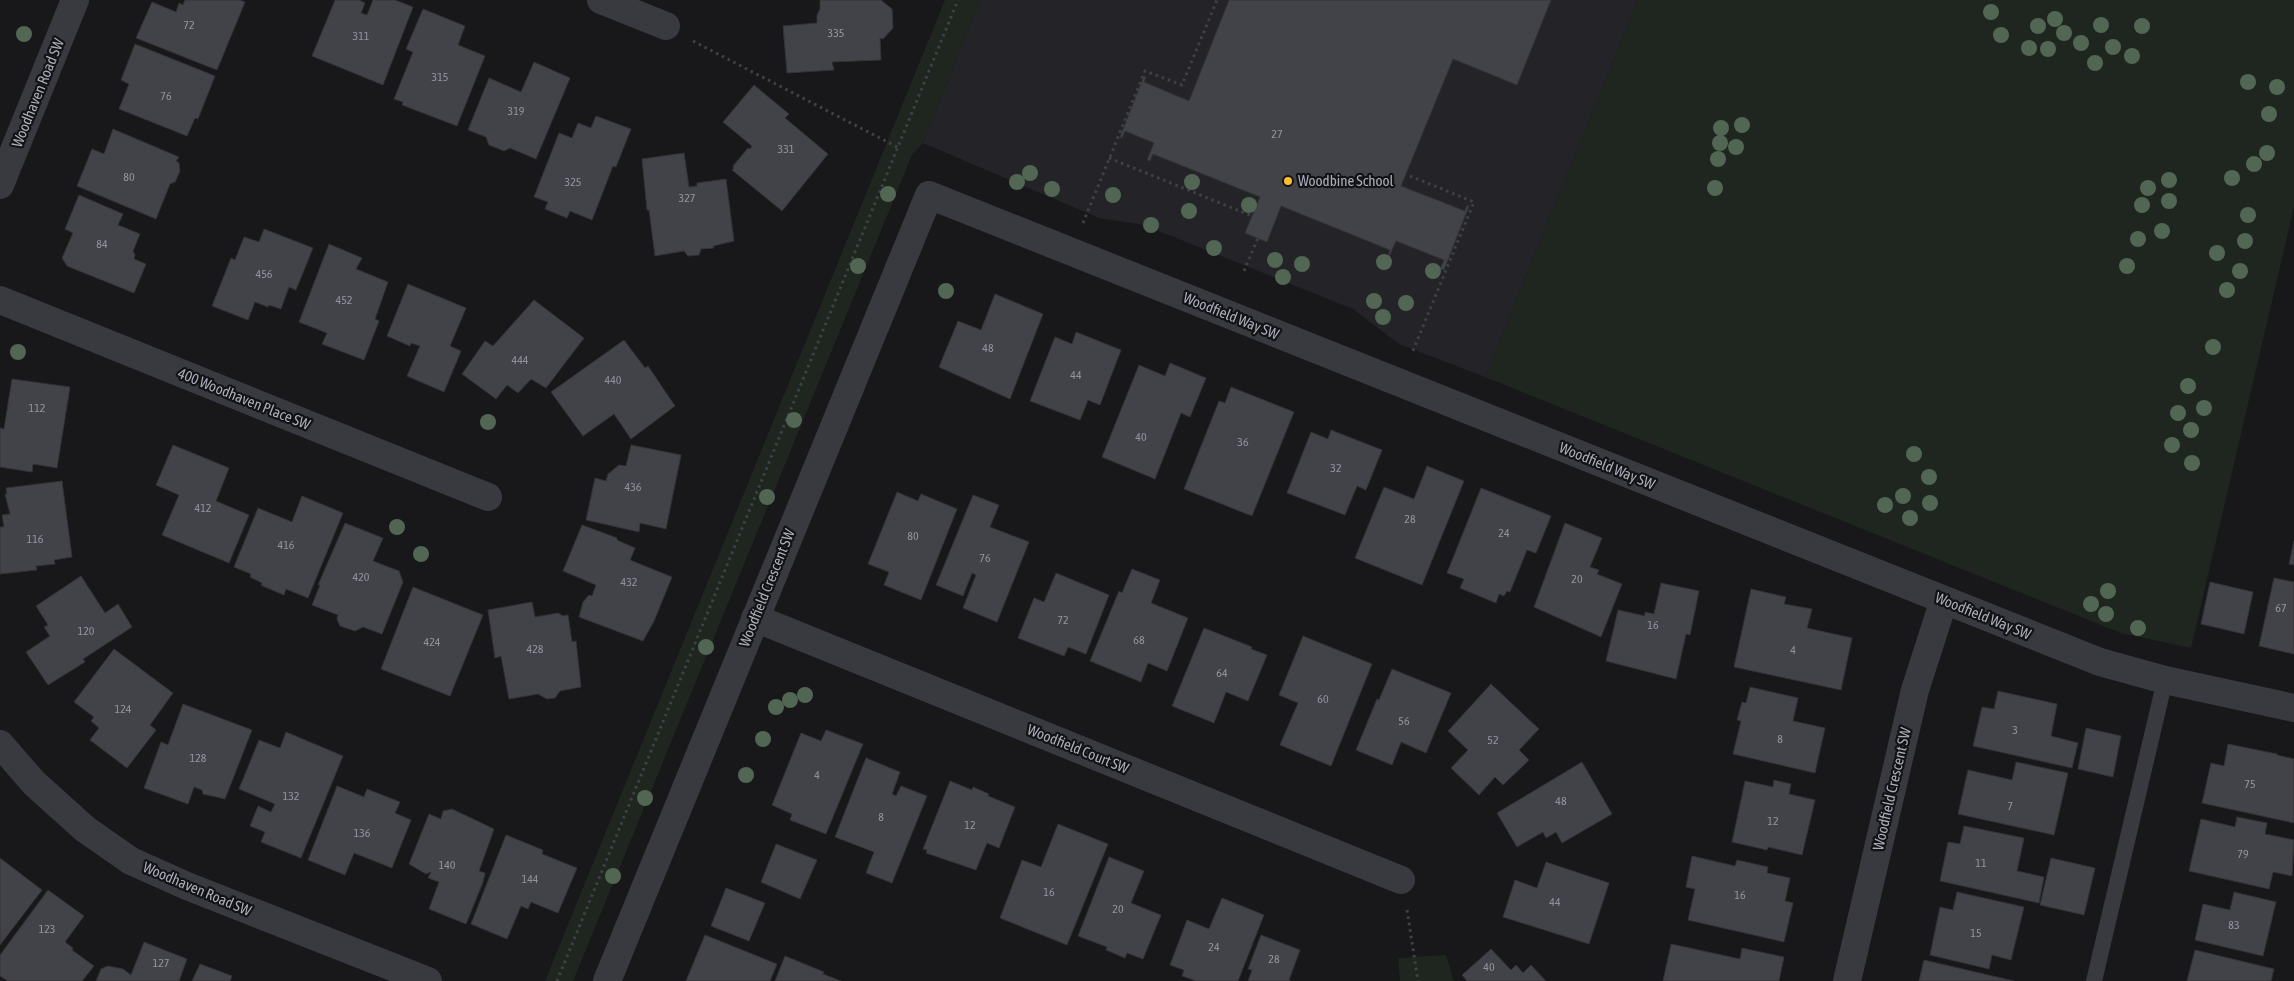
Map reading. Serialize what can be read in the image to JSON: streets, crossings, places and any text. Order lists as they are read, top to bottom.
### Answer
{
  "streets": {
    "street": [
      "Woodhaven Road SW",
      "Woodfield Way SW",
      "400 Woodhaven Place SW",
      "Woodfield Crescent SW",
      "Woodfield Court SW"
    ]
  },
  "crossings": [
    ["Woodfield Way SW", "Woodfield Crescent SW"],
    ["Woodfield Crescent SW", "Woodfield Court SW"]
  ],
  "places": ["Woodbine School"],
  "house_numbers": [
    "72",
    "335",
    "311",
    "315",
    "76",
    "319",
    "27",
    "331",
    "80",
    "325",
    "327",
    "84",
    "456",
    "452",
    "48",
    "444",
    "44",
    "440",
    "112",
    "40",
    "36",
    "32",
    "436",
    "412",
    "28",
    "24",
    "80",
    "116",
    "416",
    "76",
    "420",
    "20",
    "432",
    "67",
    "72",
    "16",
    "120",
    "68",
    "424",
    "428",
    "4",
    "64",
    "60",
    "124",
    "56",
    "3",
    "8",
    "52",
    "128",
    "4",
    "75",
    "132",
    "48",
    "7",
    "8",
    "12",
    "12",
    "136",
    "79",
    "11",
    "140",
    "144",
    "16",
    "16",
    "44",
    "20",
    "83",
    "123",
    "15",
    "24",
    "28",
    "127",
    "40"
  ]
}
